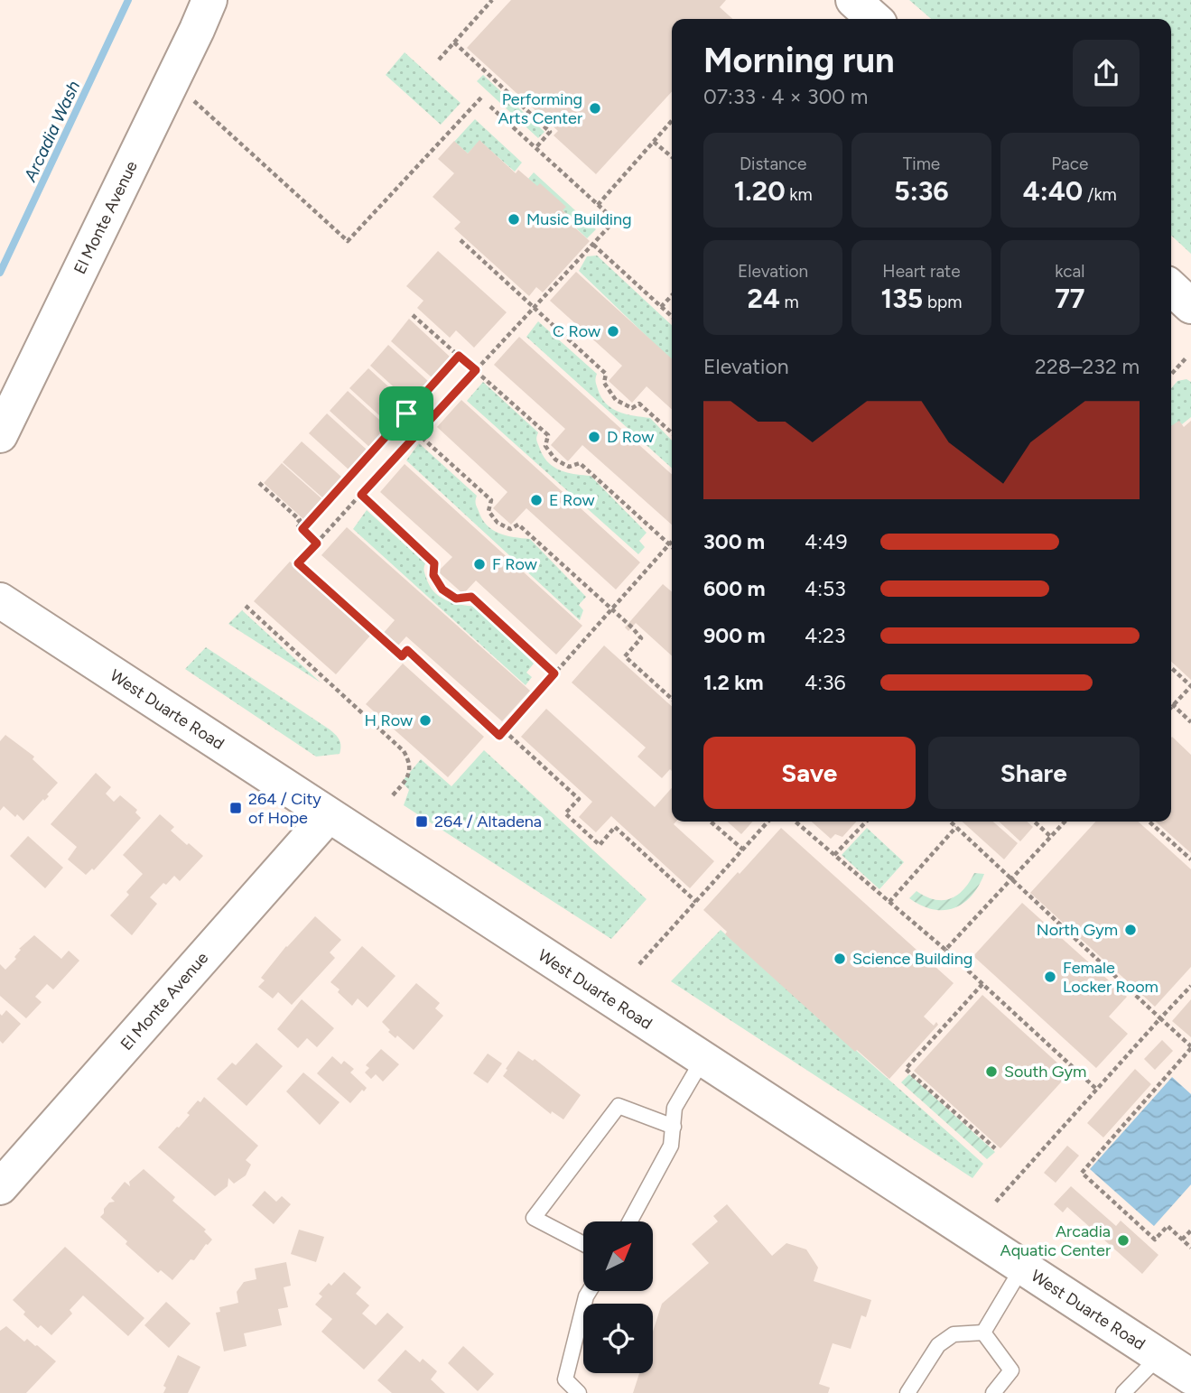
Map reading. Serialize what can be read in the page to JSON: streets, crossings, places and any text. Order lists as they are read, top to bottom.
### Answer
{
  "streets": {
    "main road": ["El Monte Avenue", "West Duarte Road"]
  },
  "crossings": [
    ["El Monte Avenue", "West Duarte Road"]
  ],
  "water": ["Arcadia Wash"],
  "places": {
    "other": [
      "Performing Arts Center",
      "Music Building",
      "C Row",
      "D Row",
      "E Row",
      "F Row",
      "H Row",
      "North Gym",
      "Science Building",
      "Female Locker Room",
      "South Gym",
      "Arcadia Aquatic Center"
    ],
    "transit": ["264 / City of Hope", "264 / Altadena"]
  },
  "north": "top right",
  "page": {
    "heading": ["Morning run", "07:33 · 4 × 300 m"],
    "stats": [
      ["Distance", "1.20 km"],
      ["Time", "5:36"],
      ["Pace", "4:40 /km"],
      ["Elevation", "24 m"],
      ["Heart rate", "135 bpm"],
      ["kcal", "77"]
    ],
    "chart": ["Elevation", "228–232 m"],
    "list": [
      {
        "name": "300 m",
        "note": "4:49"
      },
      {
        "name": "600 m",
        "note": "4:53"
      },
      {
        "name": "900 m",
        "note": "4:23"
      },
      {
        "name": "1.2 km",
        "note": "4:36"
      }
    ],
    "buttons": ["Save", "Share"]
  }
}
